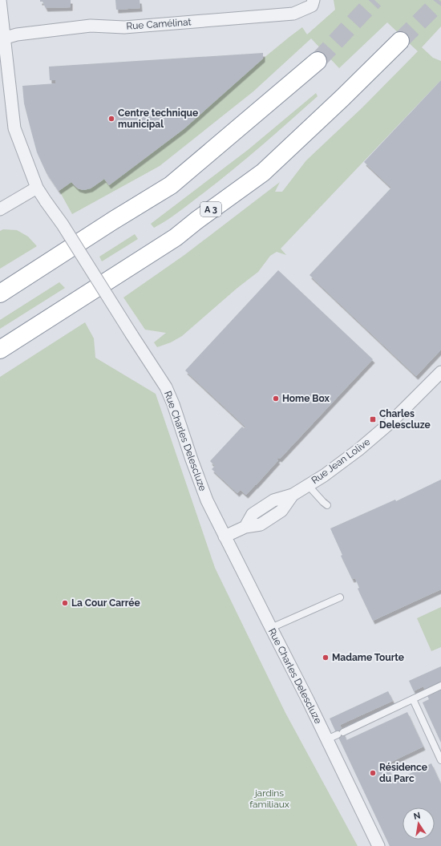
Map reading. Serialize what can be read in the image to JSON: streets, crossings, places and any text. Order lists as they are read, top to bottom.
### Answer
{
  "streets": {
    "highway": ["A 3"],
    "street": ["Rue Camélinat", "Rue Charles Delescluze", "Rue Jean Lolive"]
  },
  "crossings": [
    ["Rue Camélinat", "Rue Charles Delescluze"],
    ["Rue Charles Delescluze", "Rue Jean Lolive"]
  ],
  "parks": ["jardins familiaux"],
  "places": {
    "other": [
      "Centre technique municipal",
      "Home Box",
      "La Cour Carrée",
      "Madame Tourte",
      "Résidence du Parc"
    ],
    "transit": ["Charles Delescluze"]
  },
  "north": "top"
}
